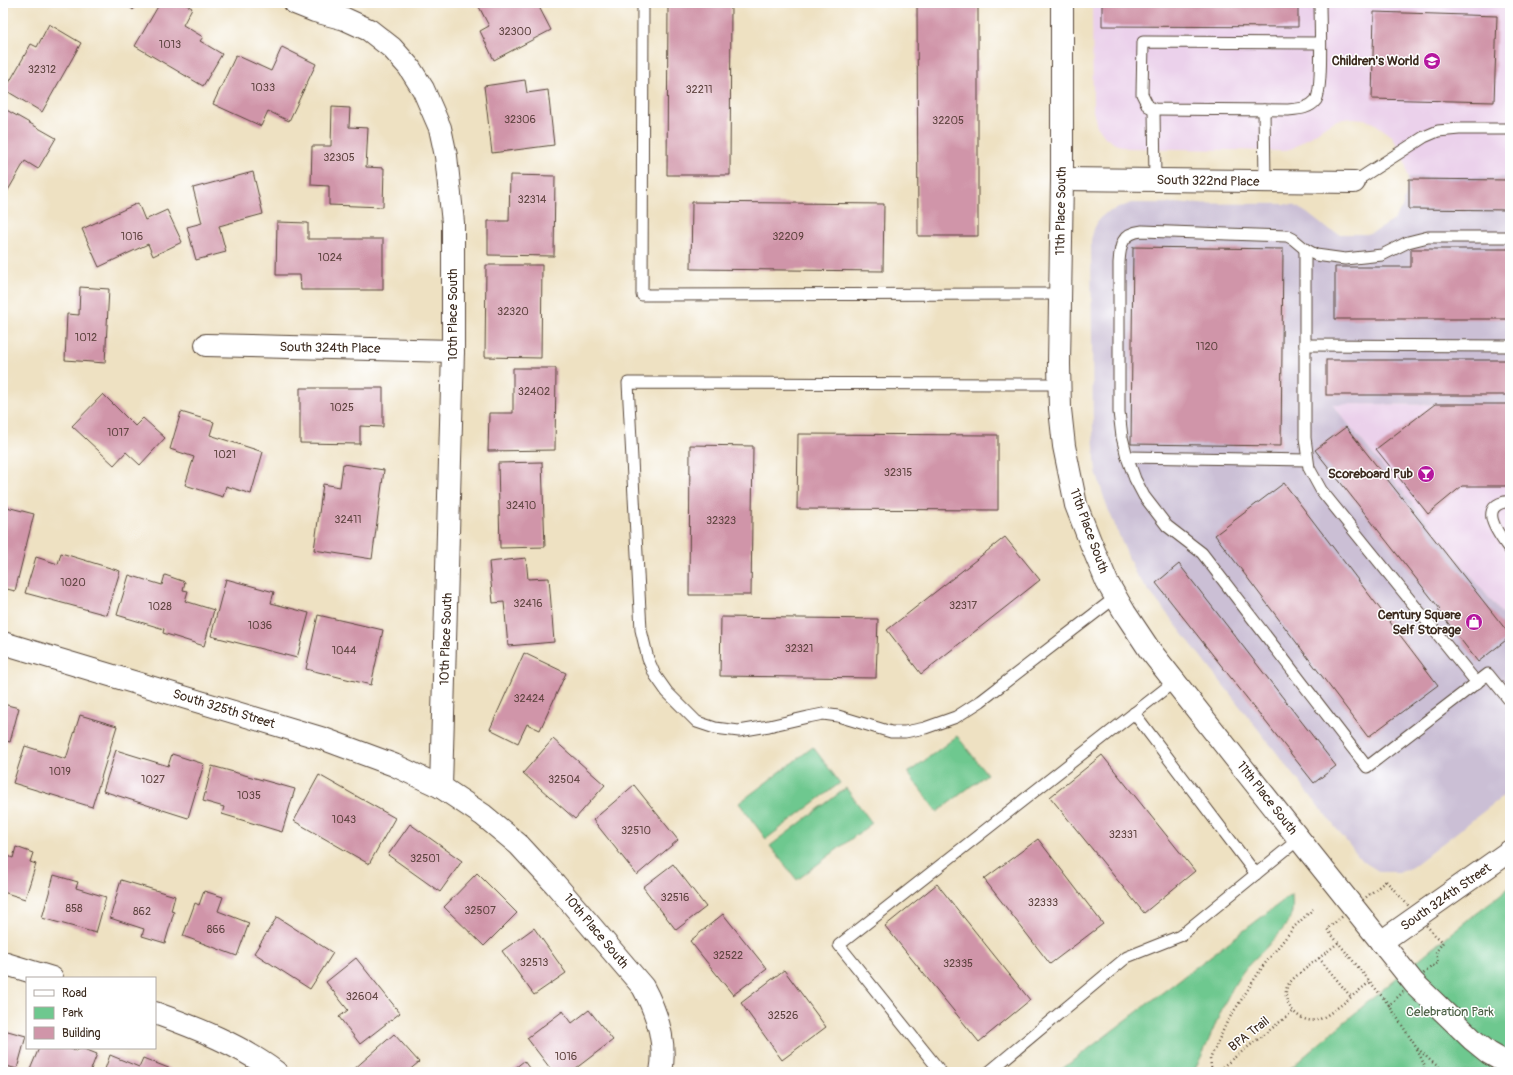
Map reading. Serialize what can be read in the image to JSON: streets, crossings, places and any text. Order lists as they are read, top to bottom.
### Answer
{
  "streets": {
    "street": [
      "South 322nd Place",
      "11th Place South",
      "10th Place South",
      "South 324th Place",
      "South 325th Street",
      "South 324th Street"
    ],
    "path": ["BPA Trail"]
  },
  "crossings": [
    ["South 322nd Place", "11th Place South"],
    ["11th Place South", "South 324th Street"],
    ["10th Place South", "South 324th Place"],
    ["10th Place South", "South 325th Street"]
  ],
  "parks": ["Celebration Park"],
  "places": {
    "school or university": ["Children's World"],
    "bar": ["Scoreboard Pub"],
    "shop": ["Century Square Self Storage"]
  },
  "house_numbers": [
    "32300",
    "1013",
    "32312",
    "1033",
    "32211",
    "32306",
    "32205",
    "32305",
    "32314",
    "1016",
    "32209",
    "1024",
    "32320",
    "1012",
    "1120",
    "32402",
    "1025",
    "1017",
    "1021",
    "32315",
    "32410",
    "32411",
    "32323",
    "1020",
    "32416",
    "32317",
    "1028",
    "1036",
    "32321",
    "1044",
    "32424",
    "1019",
    "1027",
    "32504",
    "1035",
    "1043",
    "32510",
    "32331",
    "32501",
    "32516",
    "32333",
    "858",
    "32507",
    "862",
    "866",
    "32522",
    "32513",
    "32335",
    "32604",
    "32526",
    "1016"
  ],
  "legend": ["Road", "Park", "Building"]
}
